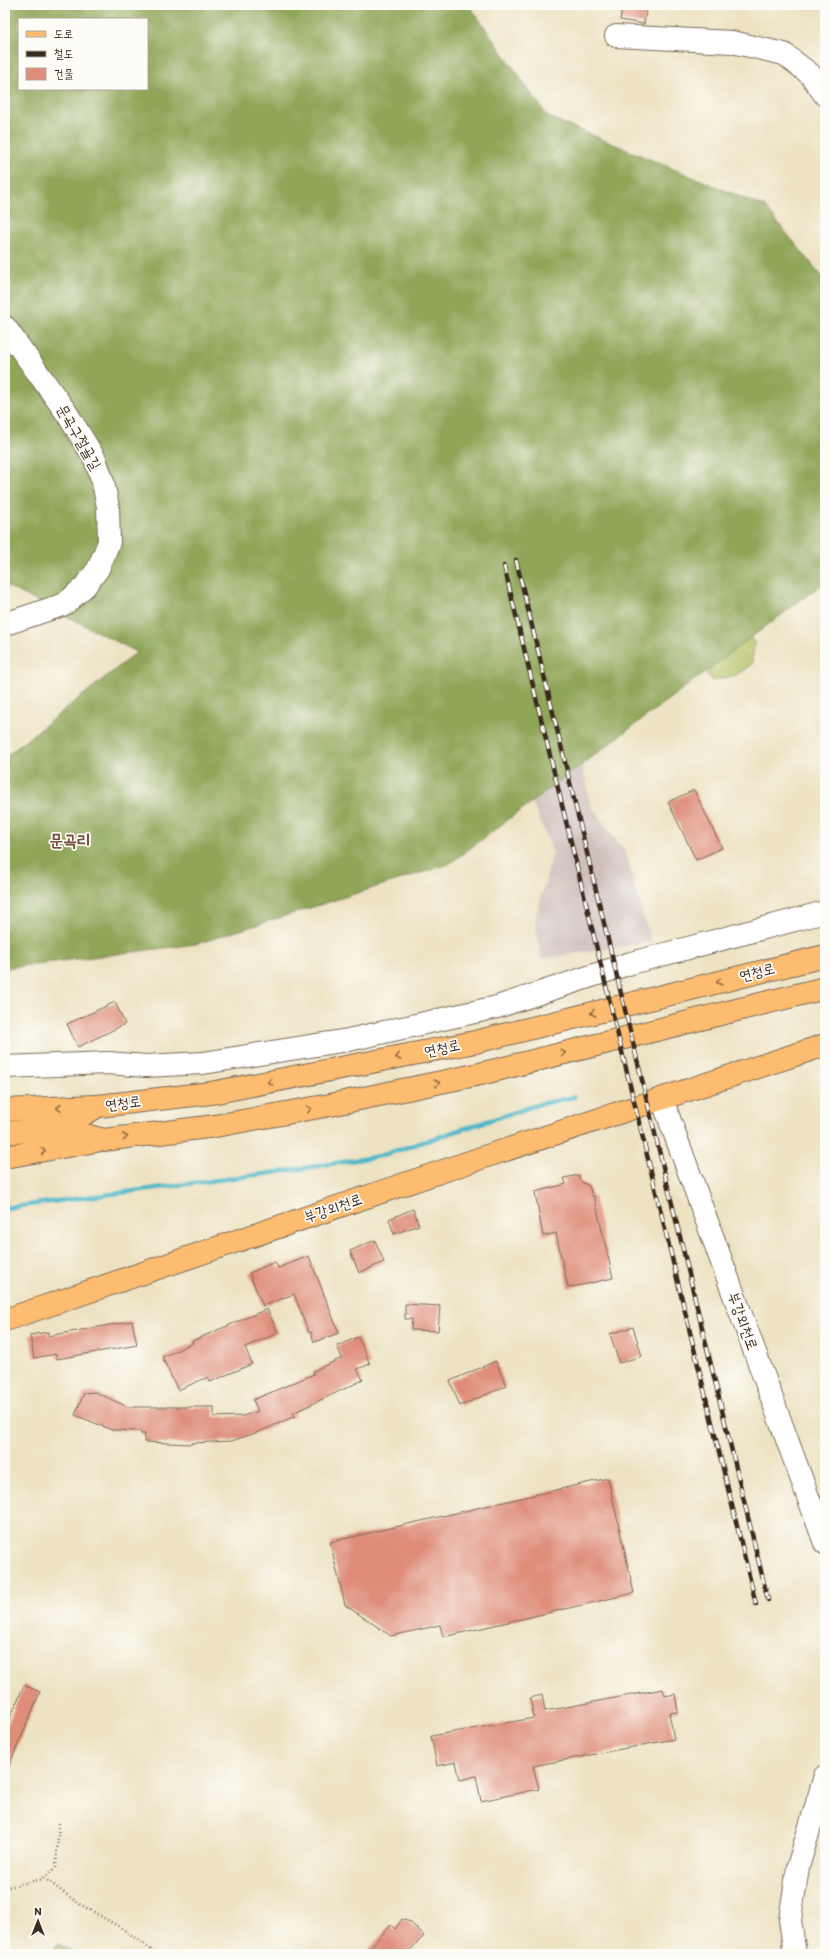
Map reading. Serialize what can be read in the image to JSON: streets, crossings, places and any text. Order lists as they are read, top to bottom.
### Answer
{
  "streets": {
    "main road": ["연청로", "부강외천로"],
    "street": ["문곡구절골길"]
  },
  "districts": ["문곡리"],
  "legend": ["도로", "철도", "건물"],
  "north": "top"
}
